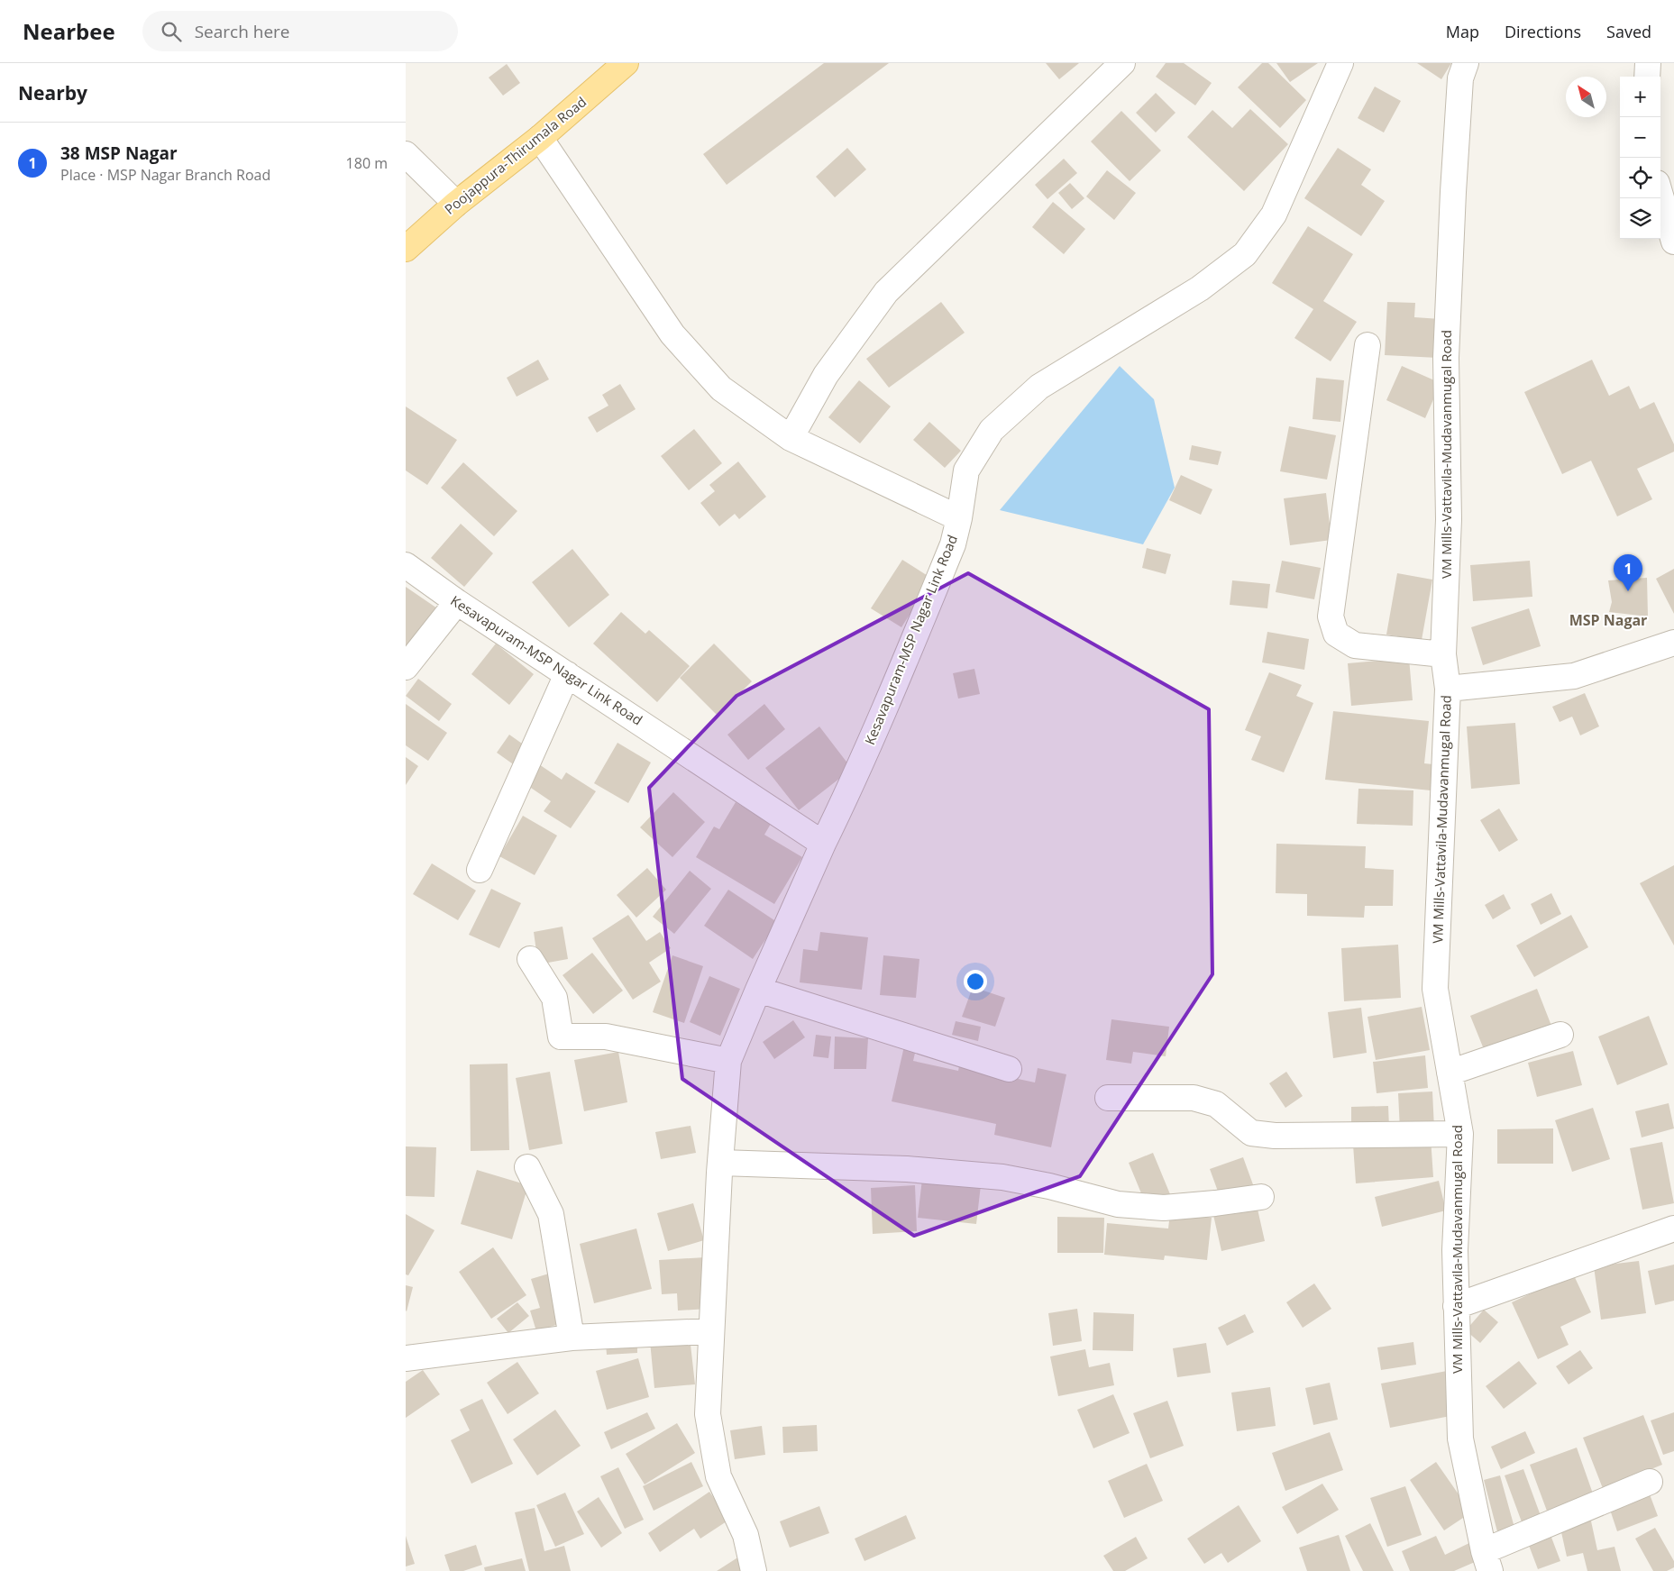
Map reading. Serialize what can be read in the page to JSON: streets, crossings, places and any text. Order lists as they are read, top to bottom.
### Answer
{
  "streets": {
    "main road": ["Poojappura-Thirumala Road"],
    "street": ["VM Mills-Vattavila-Mudavanmugal Road", "Kesavapuram-MSP Nagar Link Road"]
  },
  "districts": ["MSP Nagar"],
  "north": "top left",
  "page": {
    "header": "Nearbee",
    "search": "Search here",
    "nav": ["Map", "Directions", "Saved"],
    "heading": "Nearby",
    "map_buttons": ["+", "−"],
    "list": [
      {
        "mark": "1",
        "name": "38 MSP Nagar",
        "note": "Place · MSP Nagar Branch Road",
        "value": "180 m"
      }
    ],
    "pins": "1"
  }
}
